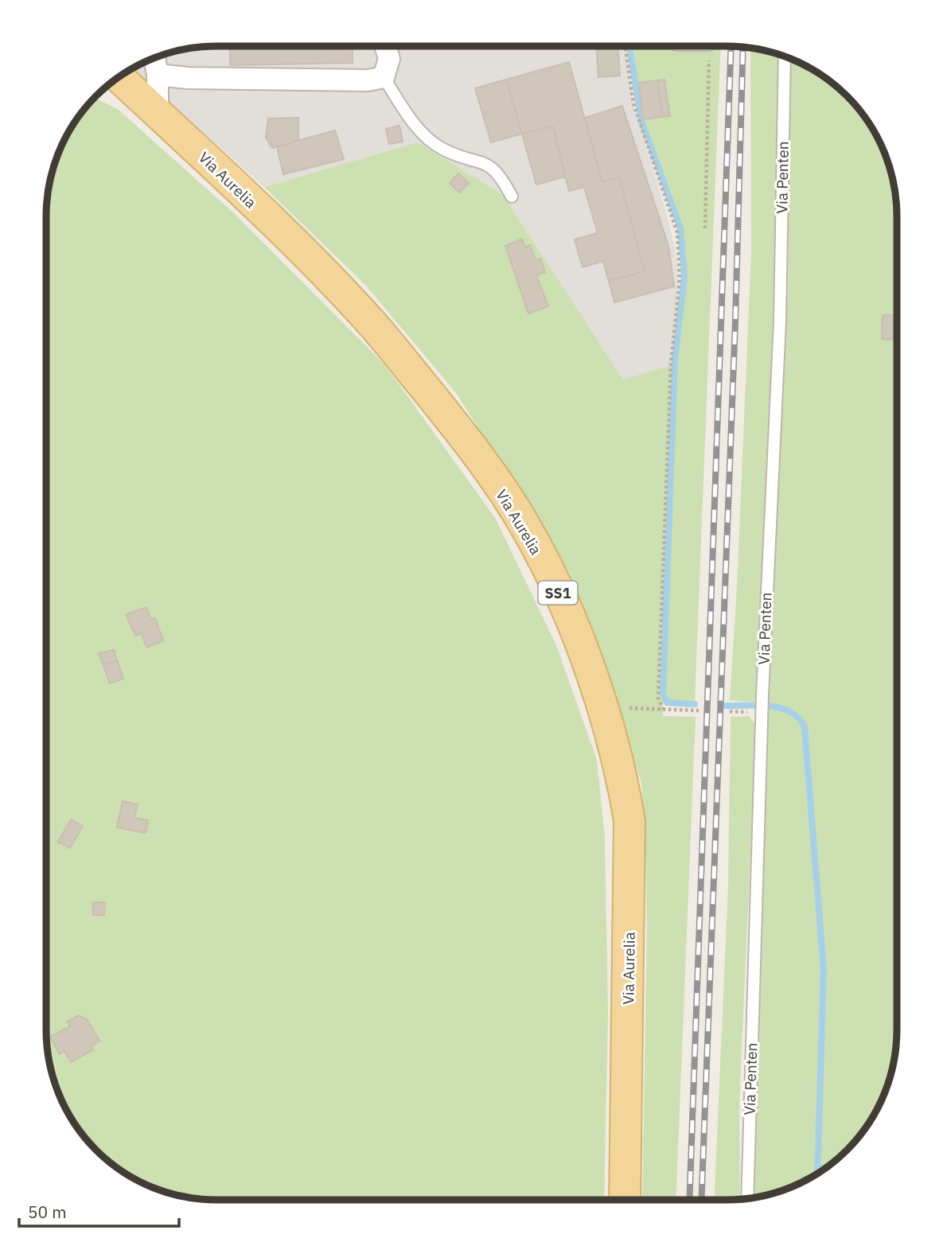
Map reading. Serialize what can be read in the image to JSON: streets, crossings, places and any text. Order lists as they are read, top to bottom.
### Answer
{
  "streets": {
    "main road": ["Via Aurelia", "SS1"],
    "lane": ["Via Penten"]
  },
  "scale_bar": "50 m"
}
